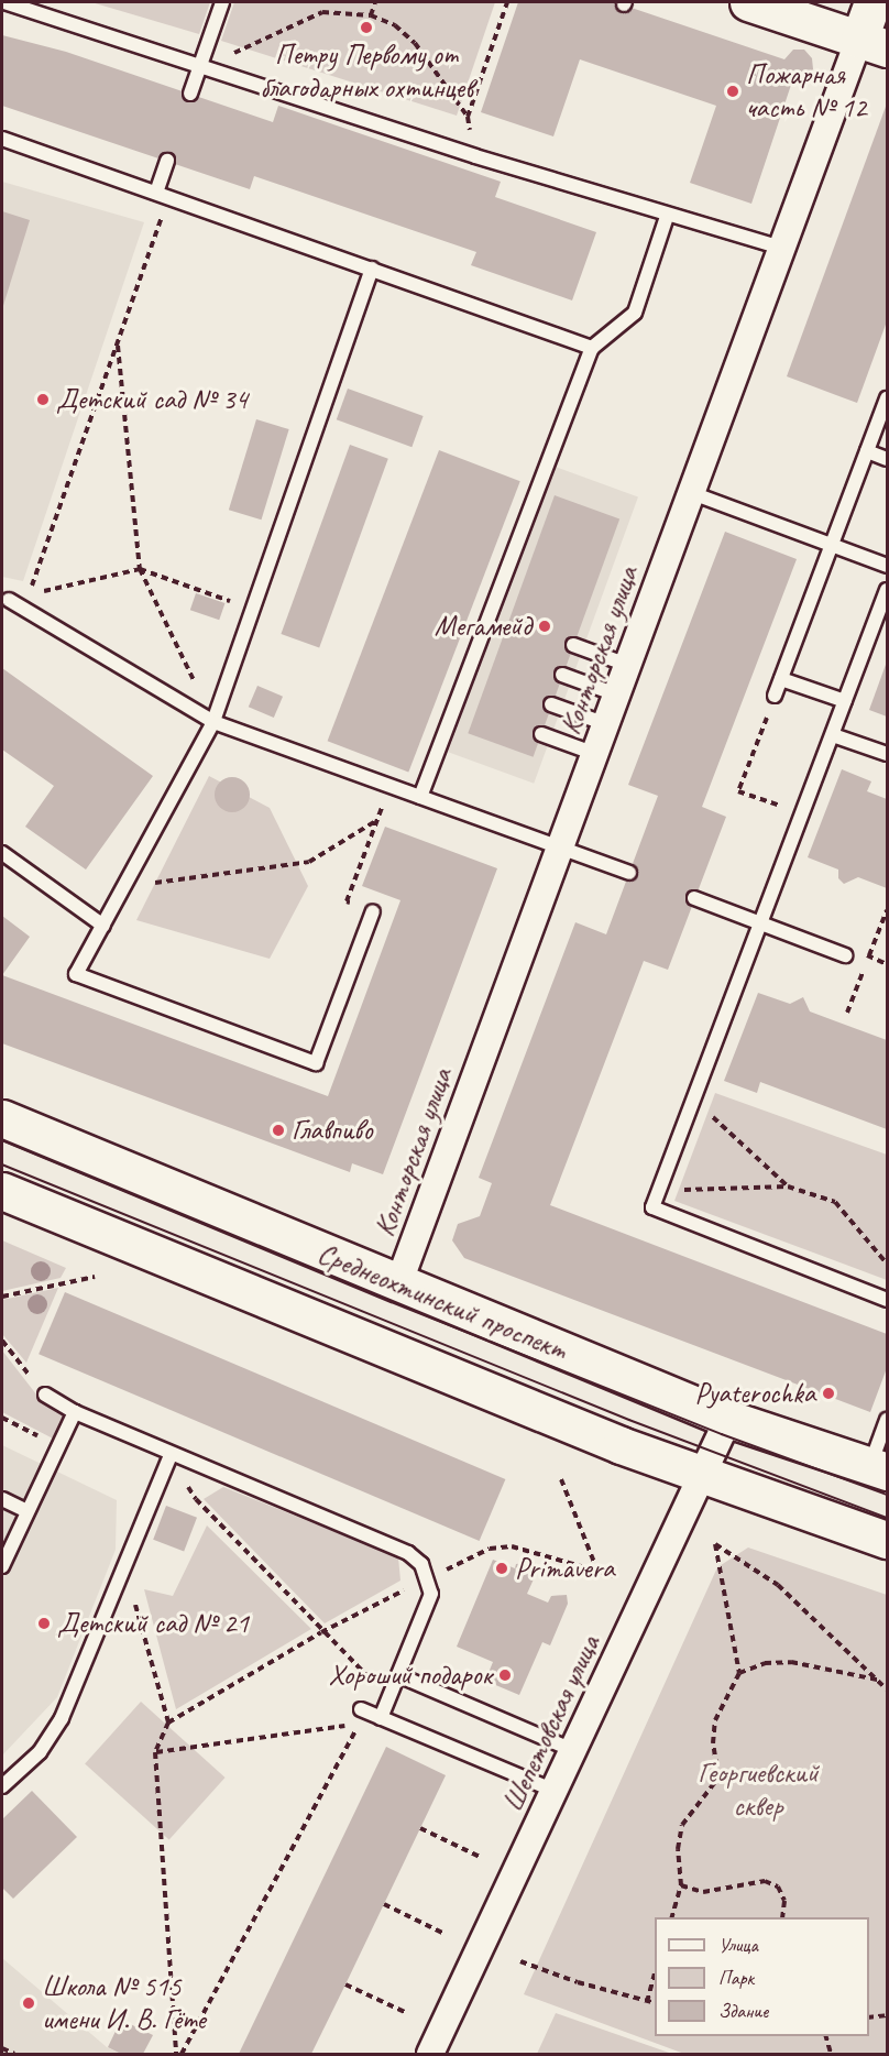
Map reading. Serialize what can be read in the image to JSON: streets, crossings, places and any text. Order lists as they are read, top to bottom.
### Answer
{
  "streets": {
    "main road": ["Среднеохтинский проспект"],
    "street": ["Конторская улица", "Шепетовская улица"]
  },
  "crossings": [
    ["Конторская улица", "Среднеохтинский проспект"],
    ["Среднеохтинский проспект", "Шепетовская улица"]
  ],
  "parks": ["Георгиевский сквер"],
  "places": [
    "Петру Первому от благодарных охтинцев",
    "Пожарная часть № 12",
    "Детский сад № 34",
    "Мегамейд",
    "Главпиво",
    "Pyaterochka",
    "Primavera",
    "Детский сад № 21",
    "Хороший подарок",
    "Школа № 515 имени И. В. Гёте"
  ],
  "legend": ["Улица", "Парк", "Здание"]
}
